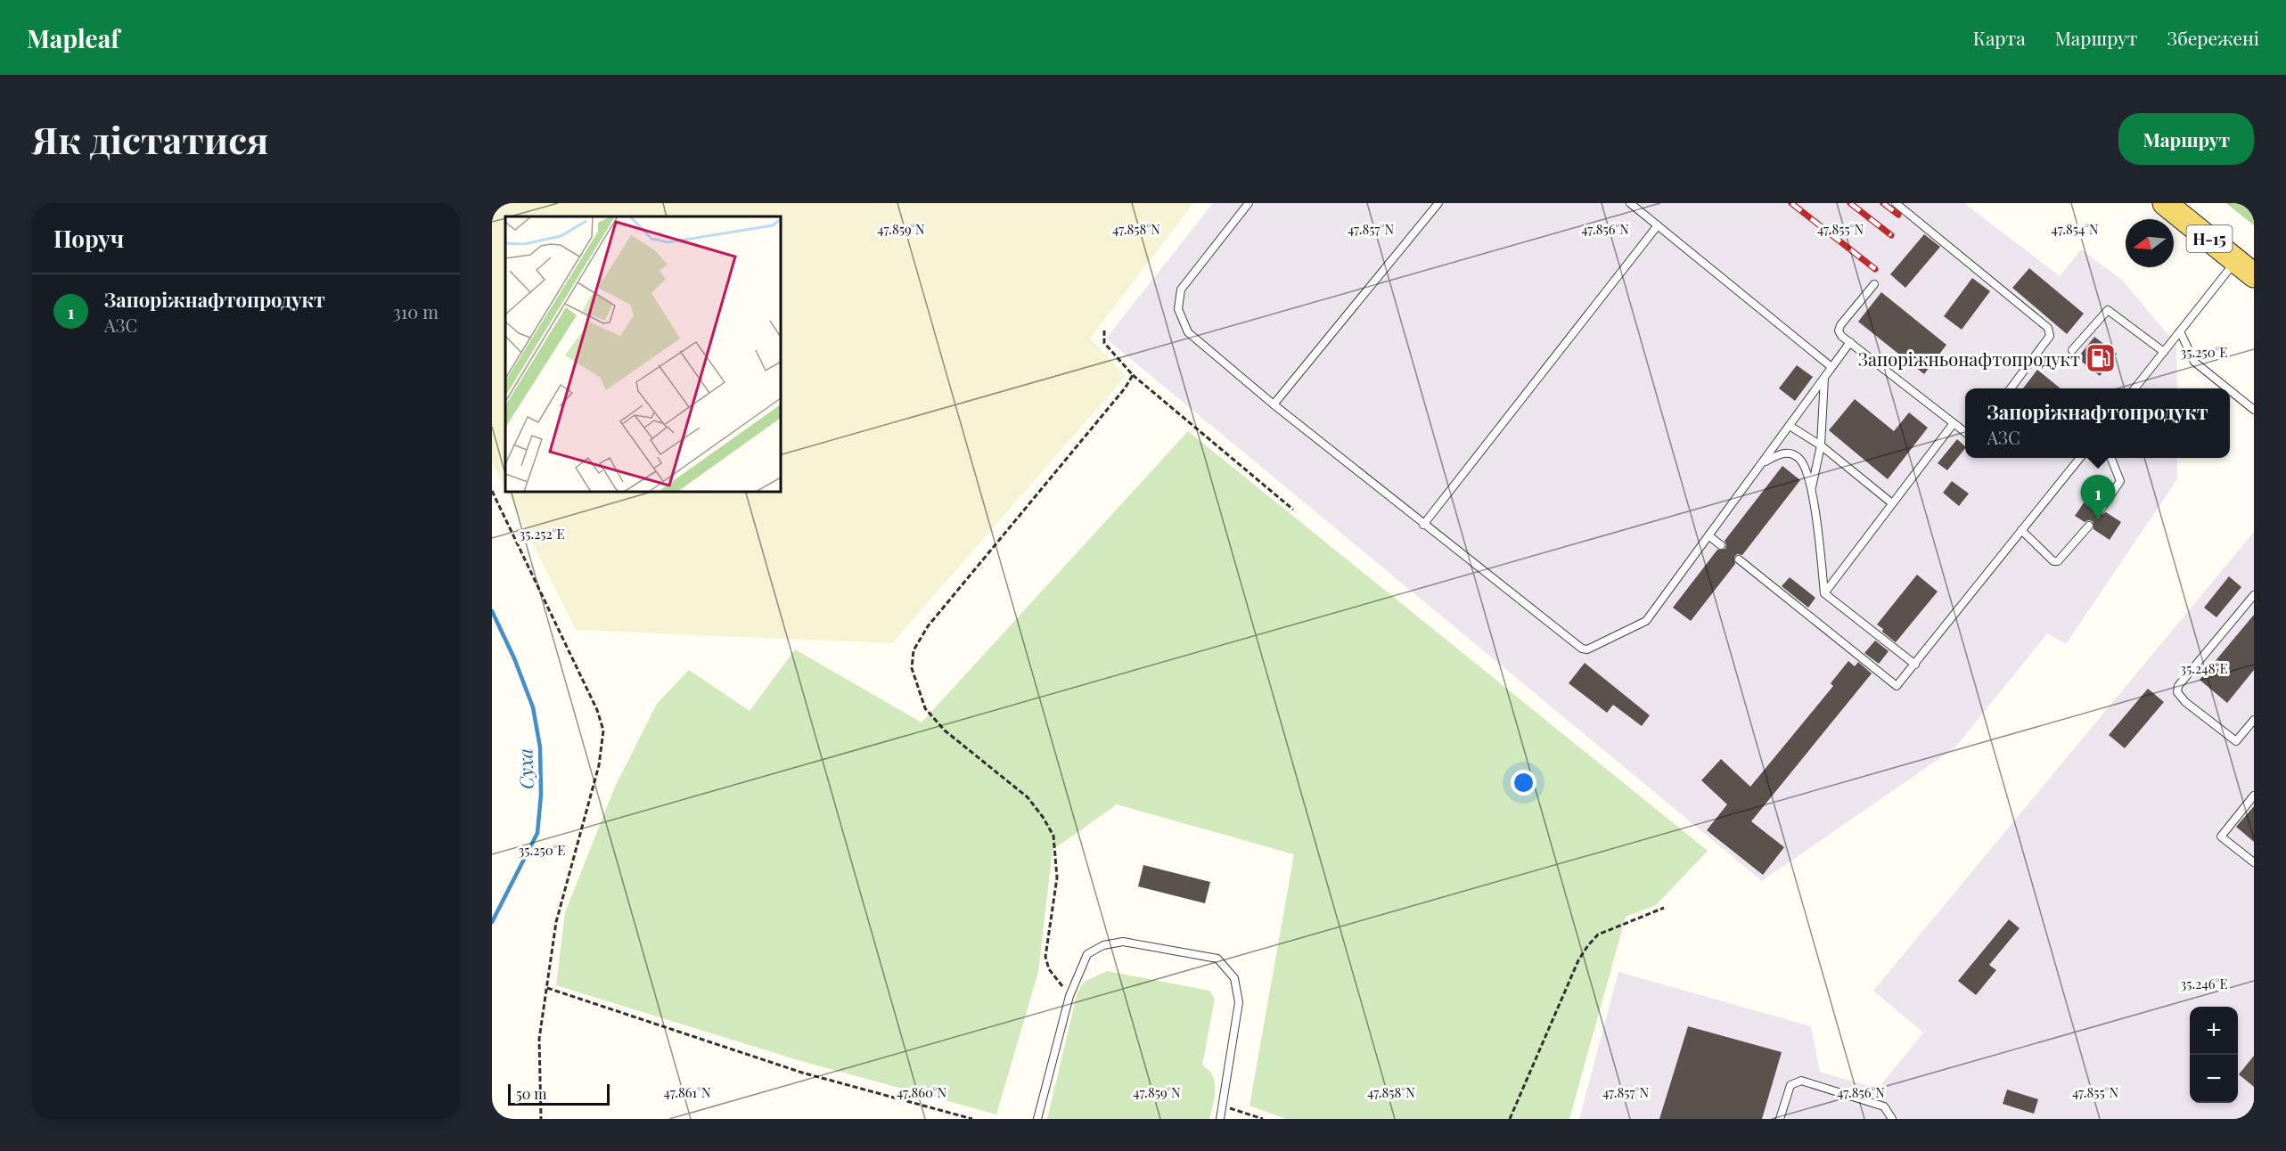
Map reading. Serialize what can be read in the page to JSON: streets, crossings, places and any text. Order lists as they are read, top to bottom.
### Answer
{
  "streets": {
    "main road": ["Н-15"]
  },
  "water": ["Суха"],
  "places": {
    "fuel station": ["Запоріжньонафтопродукт"]
  },
  "scale_bar": "50 m",
  "north": "left",
  "page": {
    "header": "Mapleaf",
    "nav": ["Карта", "Маршрут", "Збережені"],
    "buttons": "Маршрут",
    "title": "Як дістатися",
    "heading": "Поруч",
    "list": [
      {
        "mark": "1",
        "name": "Запоріжнафтопродукт",
        "note": "АЗС",
        "value": "310 m"
      }
    ],
    "popup": ["Запоріжнафтопродукт", "АЗС"],
    "pins": "1",
    "map_buttons": ["+", "−"],
    "scale": "50 m"
  },
  "coordinates": [
    "47.859°N",
    "47.858°N",
    "47.857°N",
    "47.856°N",
    "47.855°N",
    "47.854°N",
    "35.250°E",
    "35.252°E",
    "35.248°E",
    "35.246°E",
    "47.861°N",
    "47.860°N"
  ]
}
